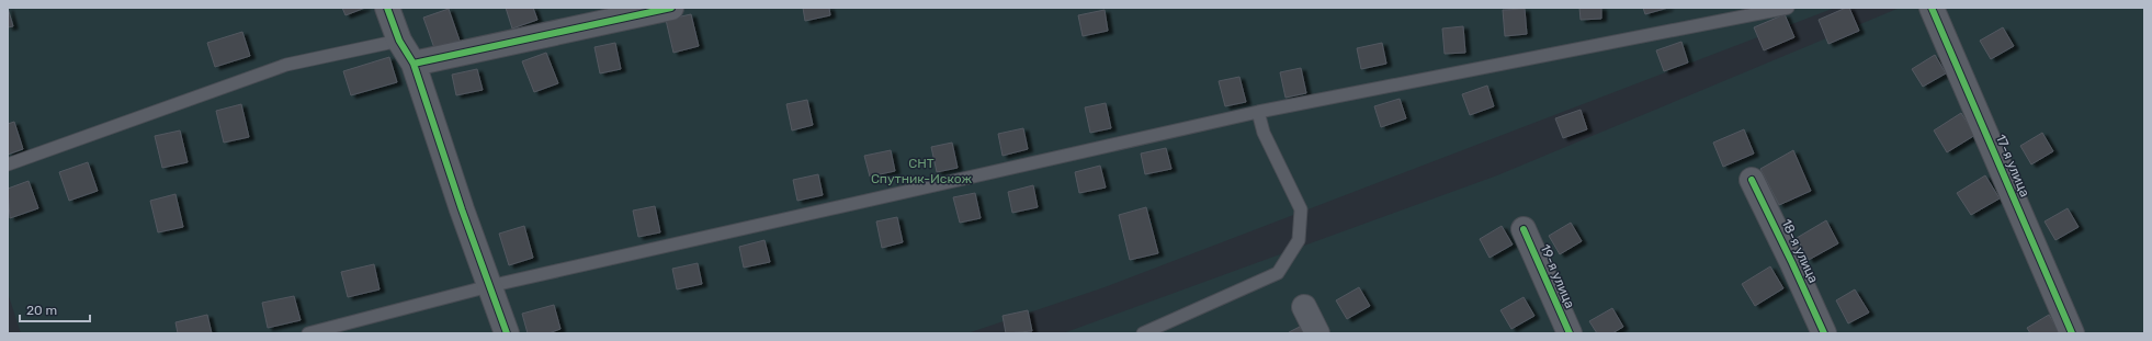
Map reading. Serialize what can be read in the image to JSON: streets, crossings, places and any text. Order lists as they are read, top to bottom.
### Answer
{
  "streets": {
    "street": ["17-я улица", "18-я улица", "19-я улица"]
  },
  "parks": ["СНТ Спутник-Искож"],
  "scale_bar": "20 m"
}
